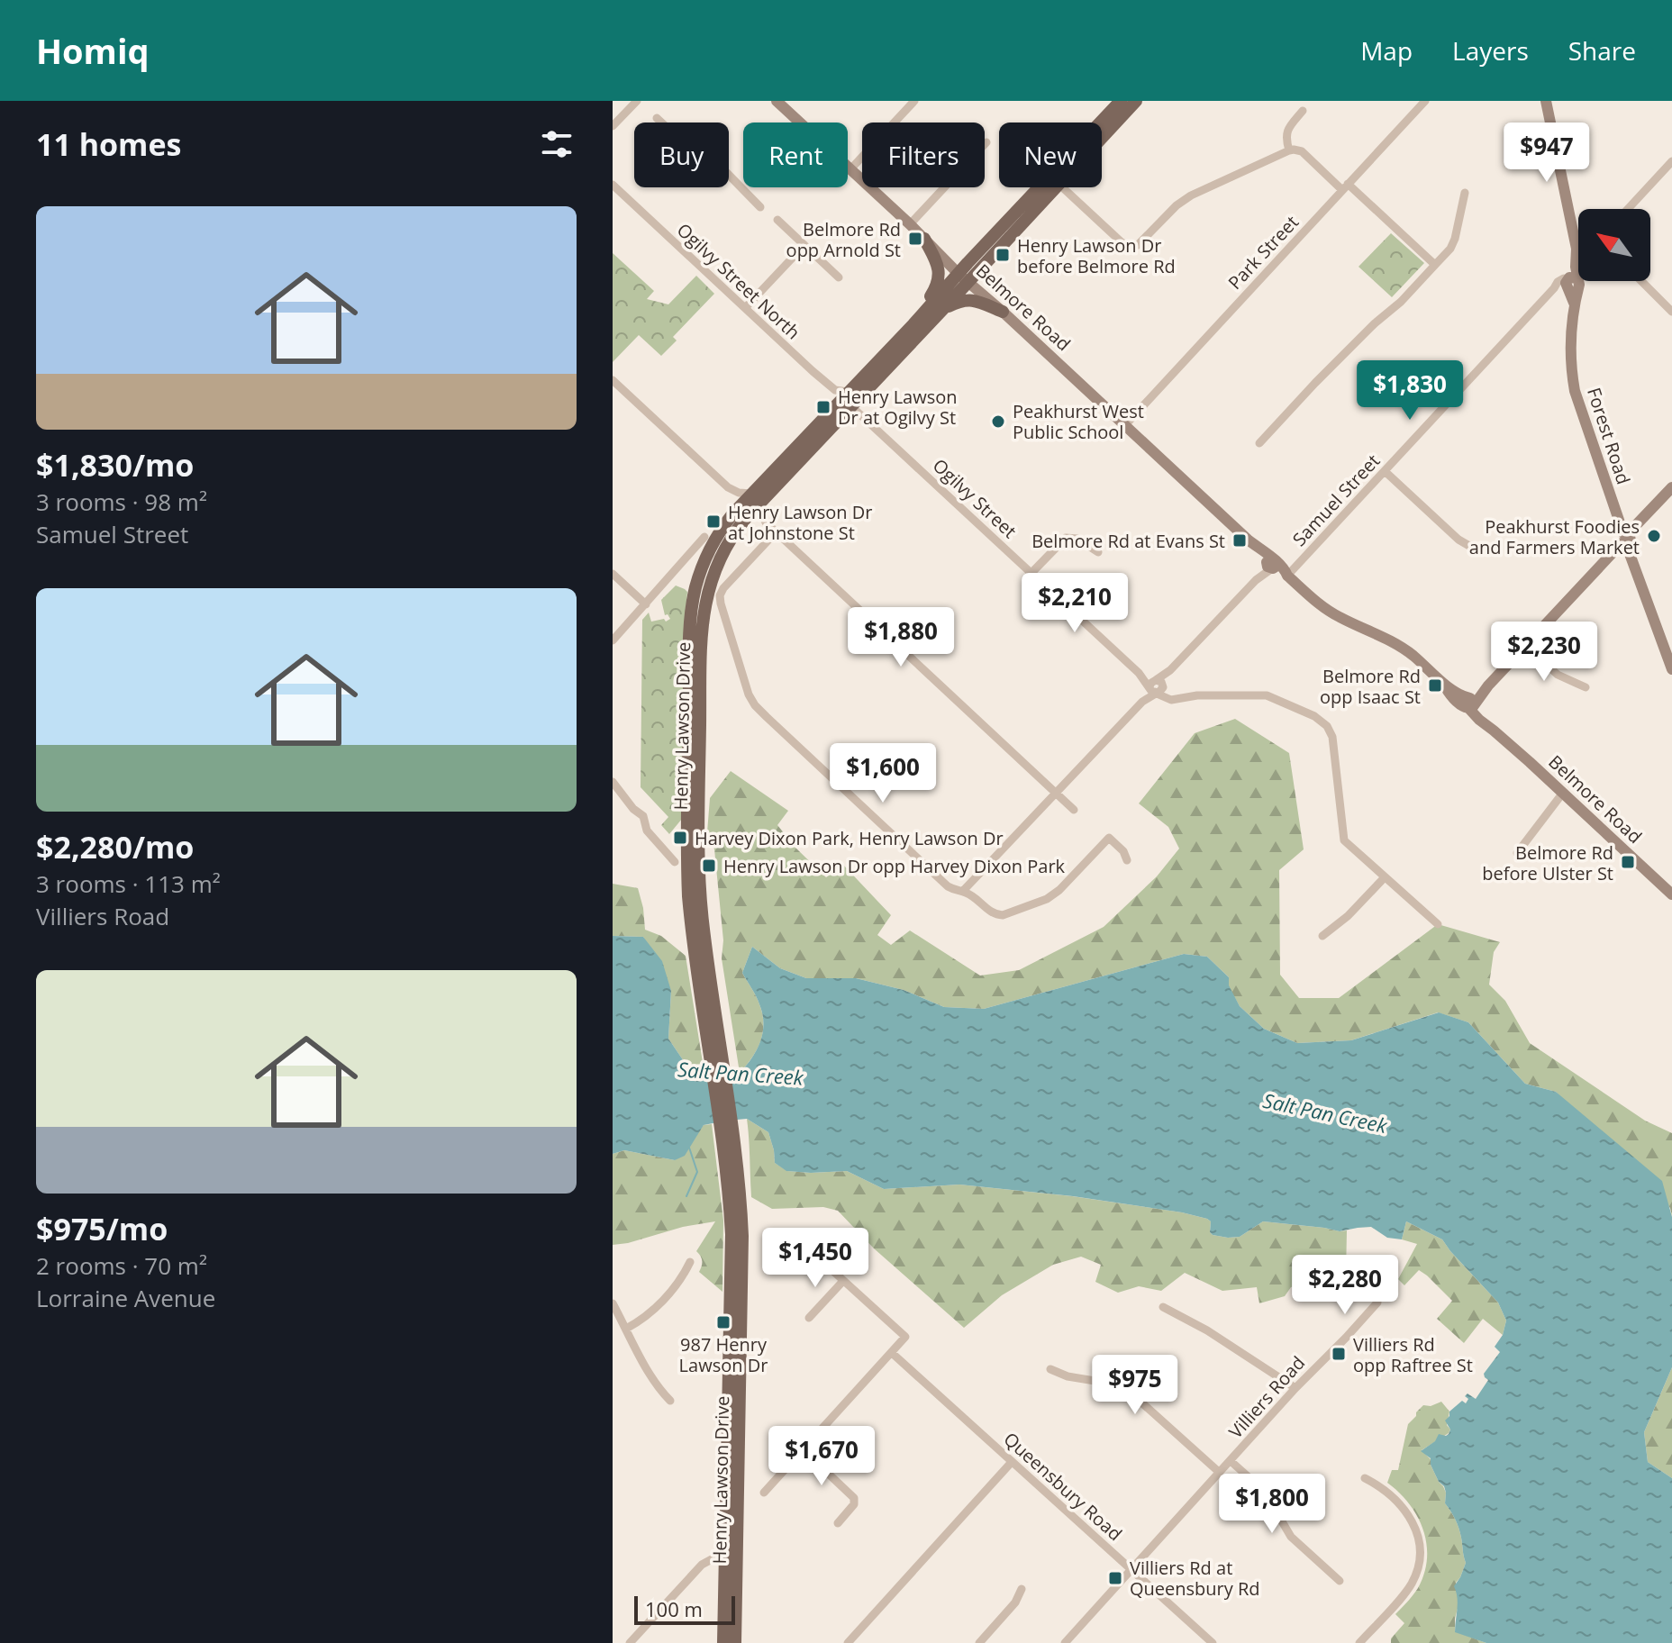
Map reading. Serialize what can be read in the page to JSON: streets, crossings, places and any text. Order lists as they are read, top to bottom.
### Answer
{
  "streets": {
    "main road": ["Henry Lawson Drive"],
    "street": [
      "Park Street",
      "Ogilvy Street North",
      "Belmore Road",
      "Forest Road",
      "Ogilvy Street",
      "Samuel Street",
      "Villiers Road",
      "Queensbury Road"
    ]
  },
  "crossings": [
    ["Park Street", "Belmore Road"],
    ["Ogilvy Street North", "Henry Lawson Drive"],
    ["Belmore Road", "Samuel Street"],
    ["Belmore Road", "Henry Lawson Drive"],
    ["Forest Road", "Samuel Street"],
    ["Ogilvy Street", "Henry Lawson Drive"],
    ["Villiers Road", "Queensbury Road"]
  ],
  "water": ["Salt Pan Creek"],
  "places": {
    "transit": [
      "Belmore Rd opp Arnold St",
      "Henry Lawson Dr before Belmore Rd",
      "Henry Lawson Dr at Ogilvy St",
      "Henry Lawson Dr at Johnstone St",
      "Belmore Rd at Evans St",
      "Belmore Rd opp Isaac St",
      "Harvey Dixon Park, Henry Lawson Dr",
      "Belmore Rd before Ulster St",
      "Henry Lawson Dr opp Harvey Dixon Park",
      "987 Henry Lawson Dr",
      "Villiers Rd opp Raftree St",
      "Villiers Rd at Queensbury Rd"
    ],
    "other": ["Peakhurst West Public School", "Peakhurst Foodies and Farmers Market"]
  },
  "scale_bar": "100 m",
  "north": "top left",
  "page": {
    "header": "Homiq",
    "nav": ["Map", "Layers", "Share"],
    "heading": "11 homes",
    "price": [
      "$947",
      "$1,830",
      "$2,210",
      "$1,880",
      "$2,230",
      "$1,600",
      "$1,450",
      "$2,280",
      "$975",
      "$1,670",
      "$1,800"
    ],
    "chip": [
      "Buy",
      "Rent",
      "Filters",
      "New"
    ],
    "list": [
      {
        "name": "$1,830/mo",
        "note": "3 rooms · 98 m² · Samuel Street"
      },
      {
        "name": "$2,280/mo",
        "note": "3 rooms · 113 m² · Villiers Road"
      },
      {
        "name": "$975/mo",
        "note": "2 rooms · 70 m² · Lorraine Avenue"
      }
    ],
    "scale": "100 m"
  }
}
